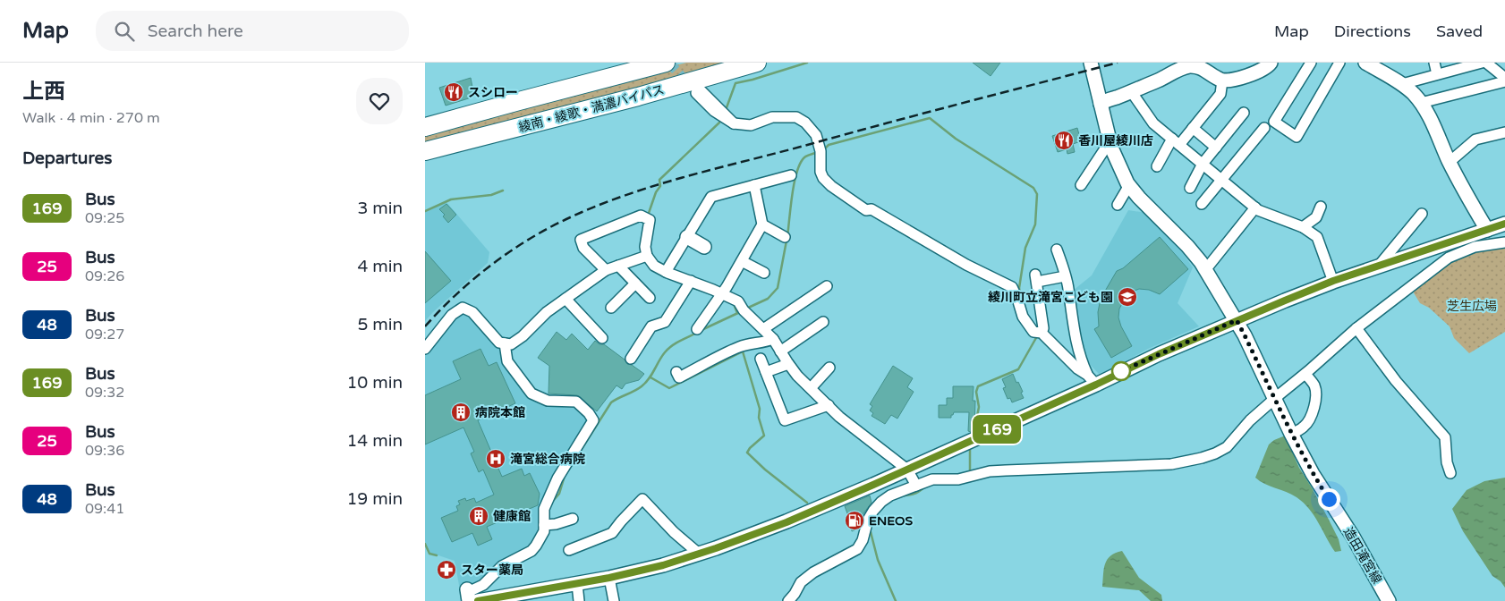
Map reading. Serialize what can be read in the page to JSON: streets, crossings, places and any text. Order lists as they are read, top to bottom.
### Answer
{
  "streets": {
    "highway": ["綾南・綾歌・満濃バイパス"],
    "main road": ["造田滝宮線"]
  },
  "parks": ["芝生広場"],
  "places": {
    "restaurant": ["スシロー", "香川屋綾川店"],
    "school or university": ["綾川町立滝宮こども園"],
    "building": ["病院本館", "健康館"],
    "hospital": ["滝宮総合病院"],
    "fuel station": ["ENEOS"],
    "pharmacy": ["スター薬局"]
  },
  "lines": ["bus line 169"],
  "page": {
    "header": "Map",
    "search": "Search here",
    "nav": ["Map", "Directions", "Saved"],
    "heading": [
      ["上西", "Walk · 4 min · 270 m"],
      "Departures"
    ],
    "on_map": "169",
    "list": [
      {
        "mark": "169",
        "name": "Bus",
        "note": "09:25",
        "value": "3 min"
      },
      {
        "mark": "25",
        "name": "Bus",
        "note": "09:26",
        "value": "4 min"
      },
      {
        "mark": "48",
        "name": "Bus",
        "note": "09:27",
        "value": "5 min"
      },
      {
        "mark": "169",
        "name": "Bus",
        "note": "09:32",
        "value": "10 min"
      },
      {
        "mark": "25",
        "name": "Bus",
        "note": "09:36",
        "value": "14 min"
      },
      {
        "mark": "48",
        "name": "Bus",
        "note": "09:41",
        "value": "19 min"
      }
    ]
  }
}
